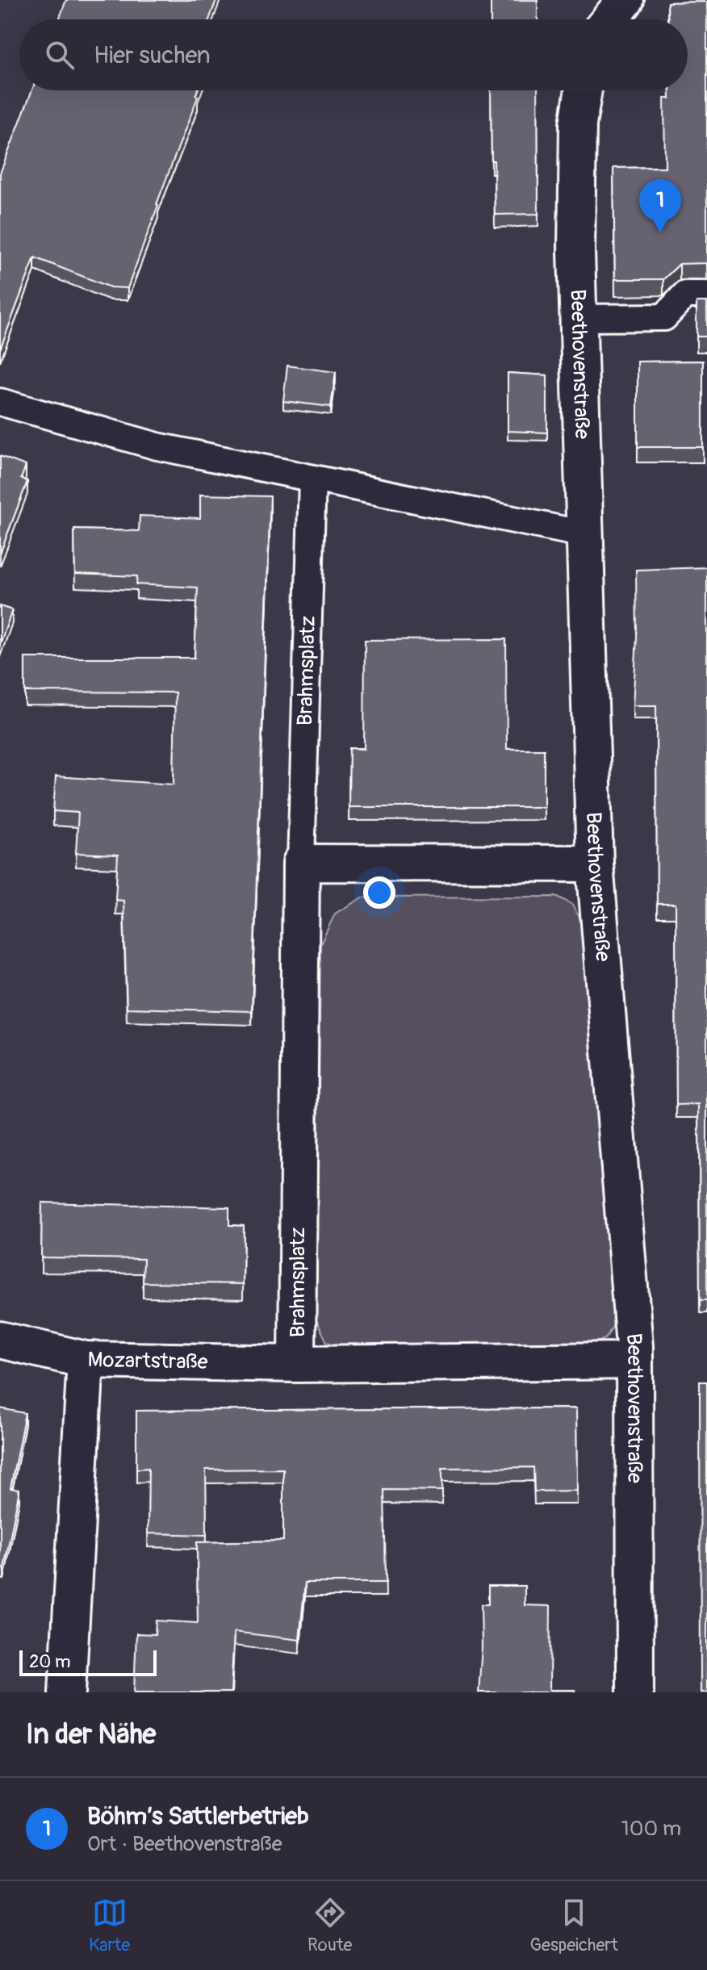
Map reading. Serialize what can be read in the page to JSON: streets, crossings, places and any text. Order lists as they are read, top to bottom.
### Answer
{
  "streets": {
    "street": ["Beethovenstraße", "Brahmsplatz", "Mozartstraße"]
  },
  "crossings": [
    ["Beethovenstraße", "Brahmsplatz"],
    ["Brahmsplatz", "Mozartstraße"]
  ],
  "scale_bar": "20 m",
  "page": {
    "search": "Hier suchen",
    "pins": "1",
    "scale": "20 m",
    "heading": "In der Nähe",
    "list": [
      {
        "mark": "1",
        "name": "Böhm’s Sattlerbetrieb",
        "note": "Ort · Beethovenstraße",
        "value": "100 m"
      }
    ],
    "nav": ["Karte", "Route", "Gespeichert"]
  }
}
